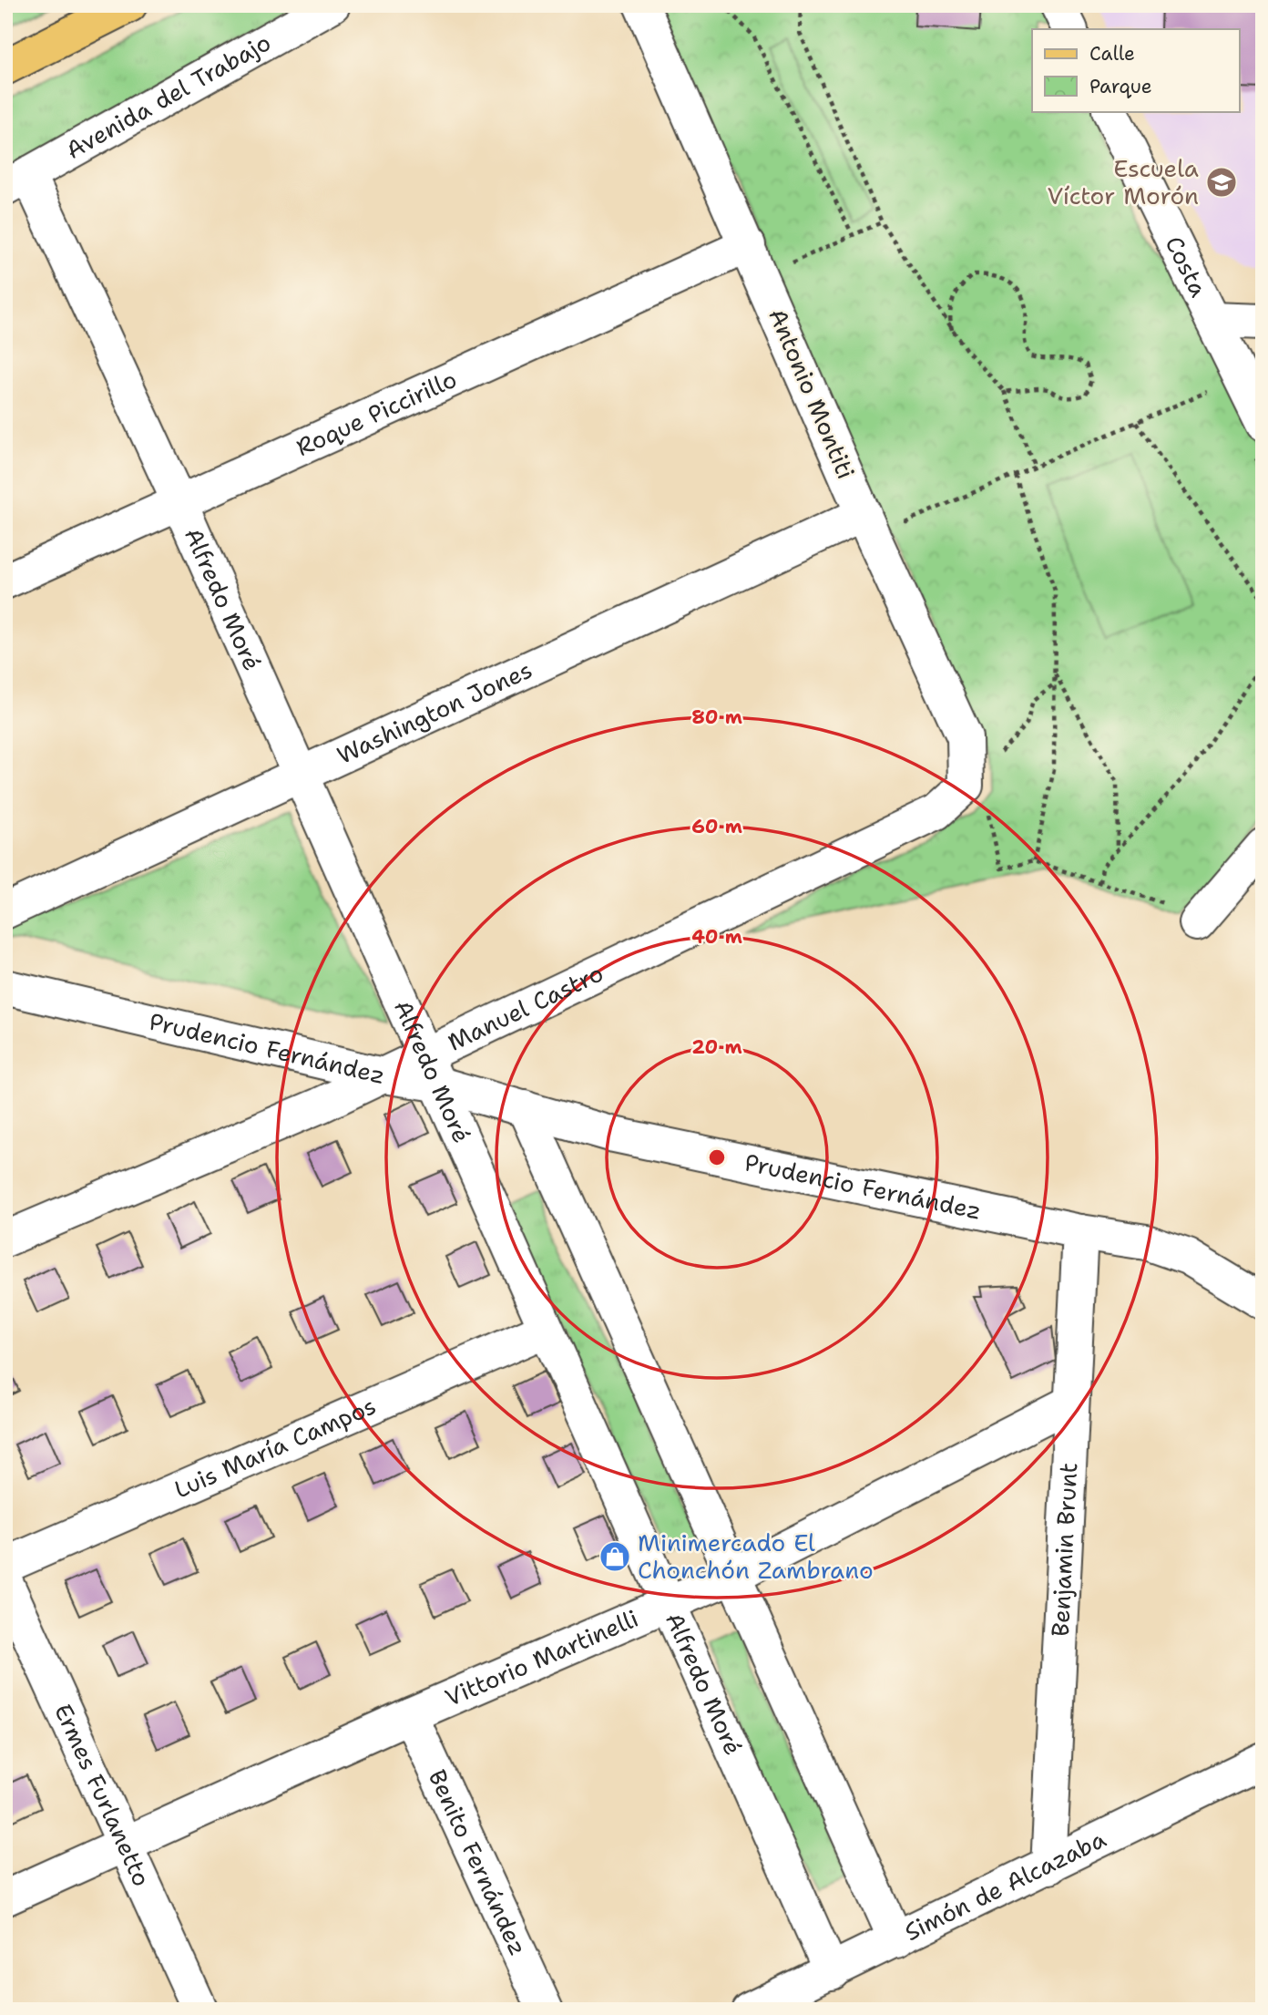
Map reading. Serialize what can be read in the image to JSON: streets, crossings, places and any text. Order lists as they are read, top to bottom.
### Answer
{
  "streets": {
    "street": [
      "Avenida del Trabajo",
      "Costa",
      "Antonio Montiti",
      "Roque Piccirillo",
      "Alfredo Moré",
      "Washington Jones",
      "Manuel Castro",
      "Prudencio Fernández",
      "Luis María Campos",
      "Benjamin Brunt",
      "Vittorio Martinelli",
      "Ermes Furlanetto",
      "Benito Fernández",
      "Simón de Alcazaba"
    ]
  },
  "crossings": [
    ["Avenida del Trabajo", "Alfredo Moré"],
    ["Antonio Montiti", "Roque Piccirillo"],
    ["Antonio Montiti", "Washington Jones"],
    ["Antonio Montiti", "Manuel Castro"],
    ["Roque Piccirillo", "Alfredo Moré"],
    ["Alfredo Moré", "Washington Jones"],
    ["Alfredo Moré", "Manuel Castro"],
    ["Alfredo Moré", "Prudencio Fernández"],
    ["Alfredo Moré", "Luis María Campos"],
    ["Alfredo Moré", "Vittorio Martinelli"],
    ["Alfredo Moré", "Simón de Alcazaba"],
    ["Manuel Castro", "Prudencio Fernández"],
    ["Prudencio Fernández", "Benjamin Brunt"],
    ["Benjamin Brunt", "Vittorio Martinelli"],
    ["Benjamin Brunt", "Simón de Alcazaba"],
    ["Vittorio Martinelli", "Ermes Furlanetto"],
    ["Vittorio Martinelli", "Benito Fernández"]
  ],
  "places": {
    "school or university": ["Escuela Víctor Morón"],
    "shop": ["Minimercado El Chonchón Zambrano"]
  },
  "legend": ["Calle", "Parque"],
  "rings": [
    "80 m",
    "60 m",
    "40 m",
    "20 m"
  ]
}
